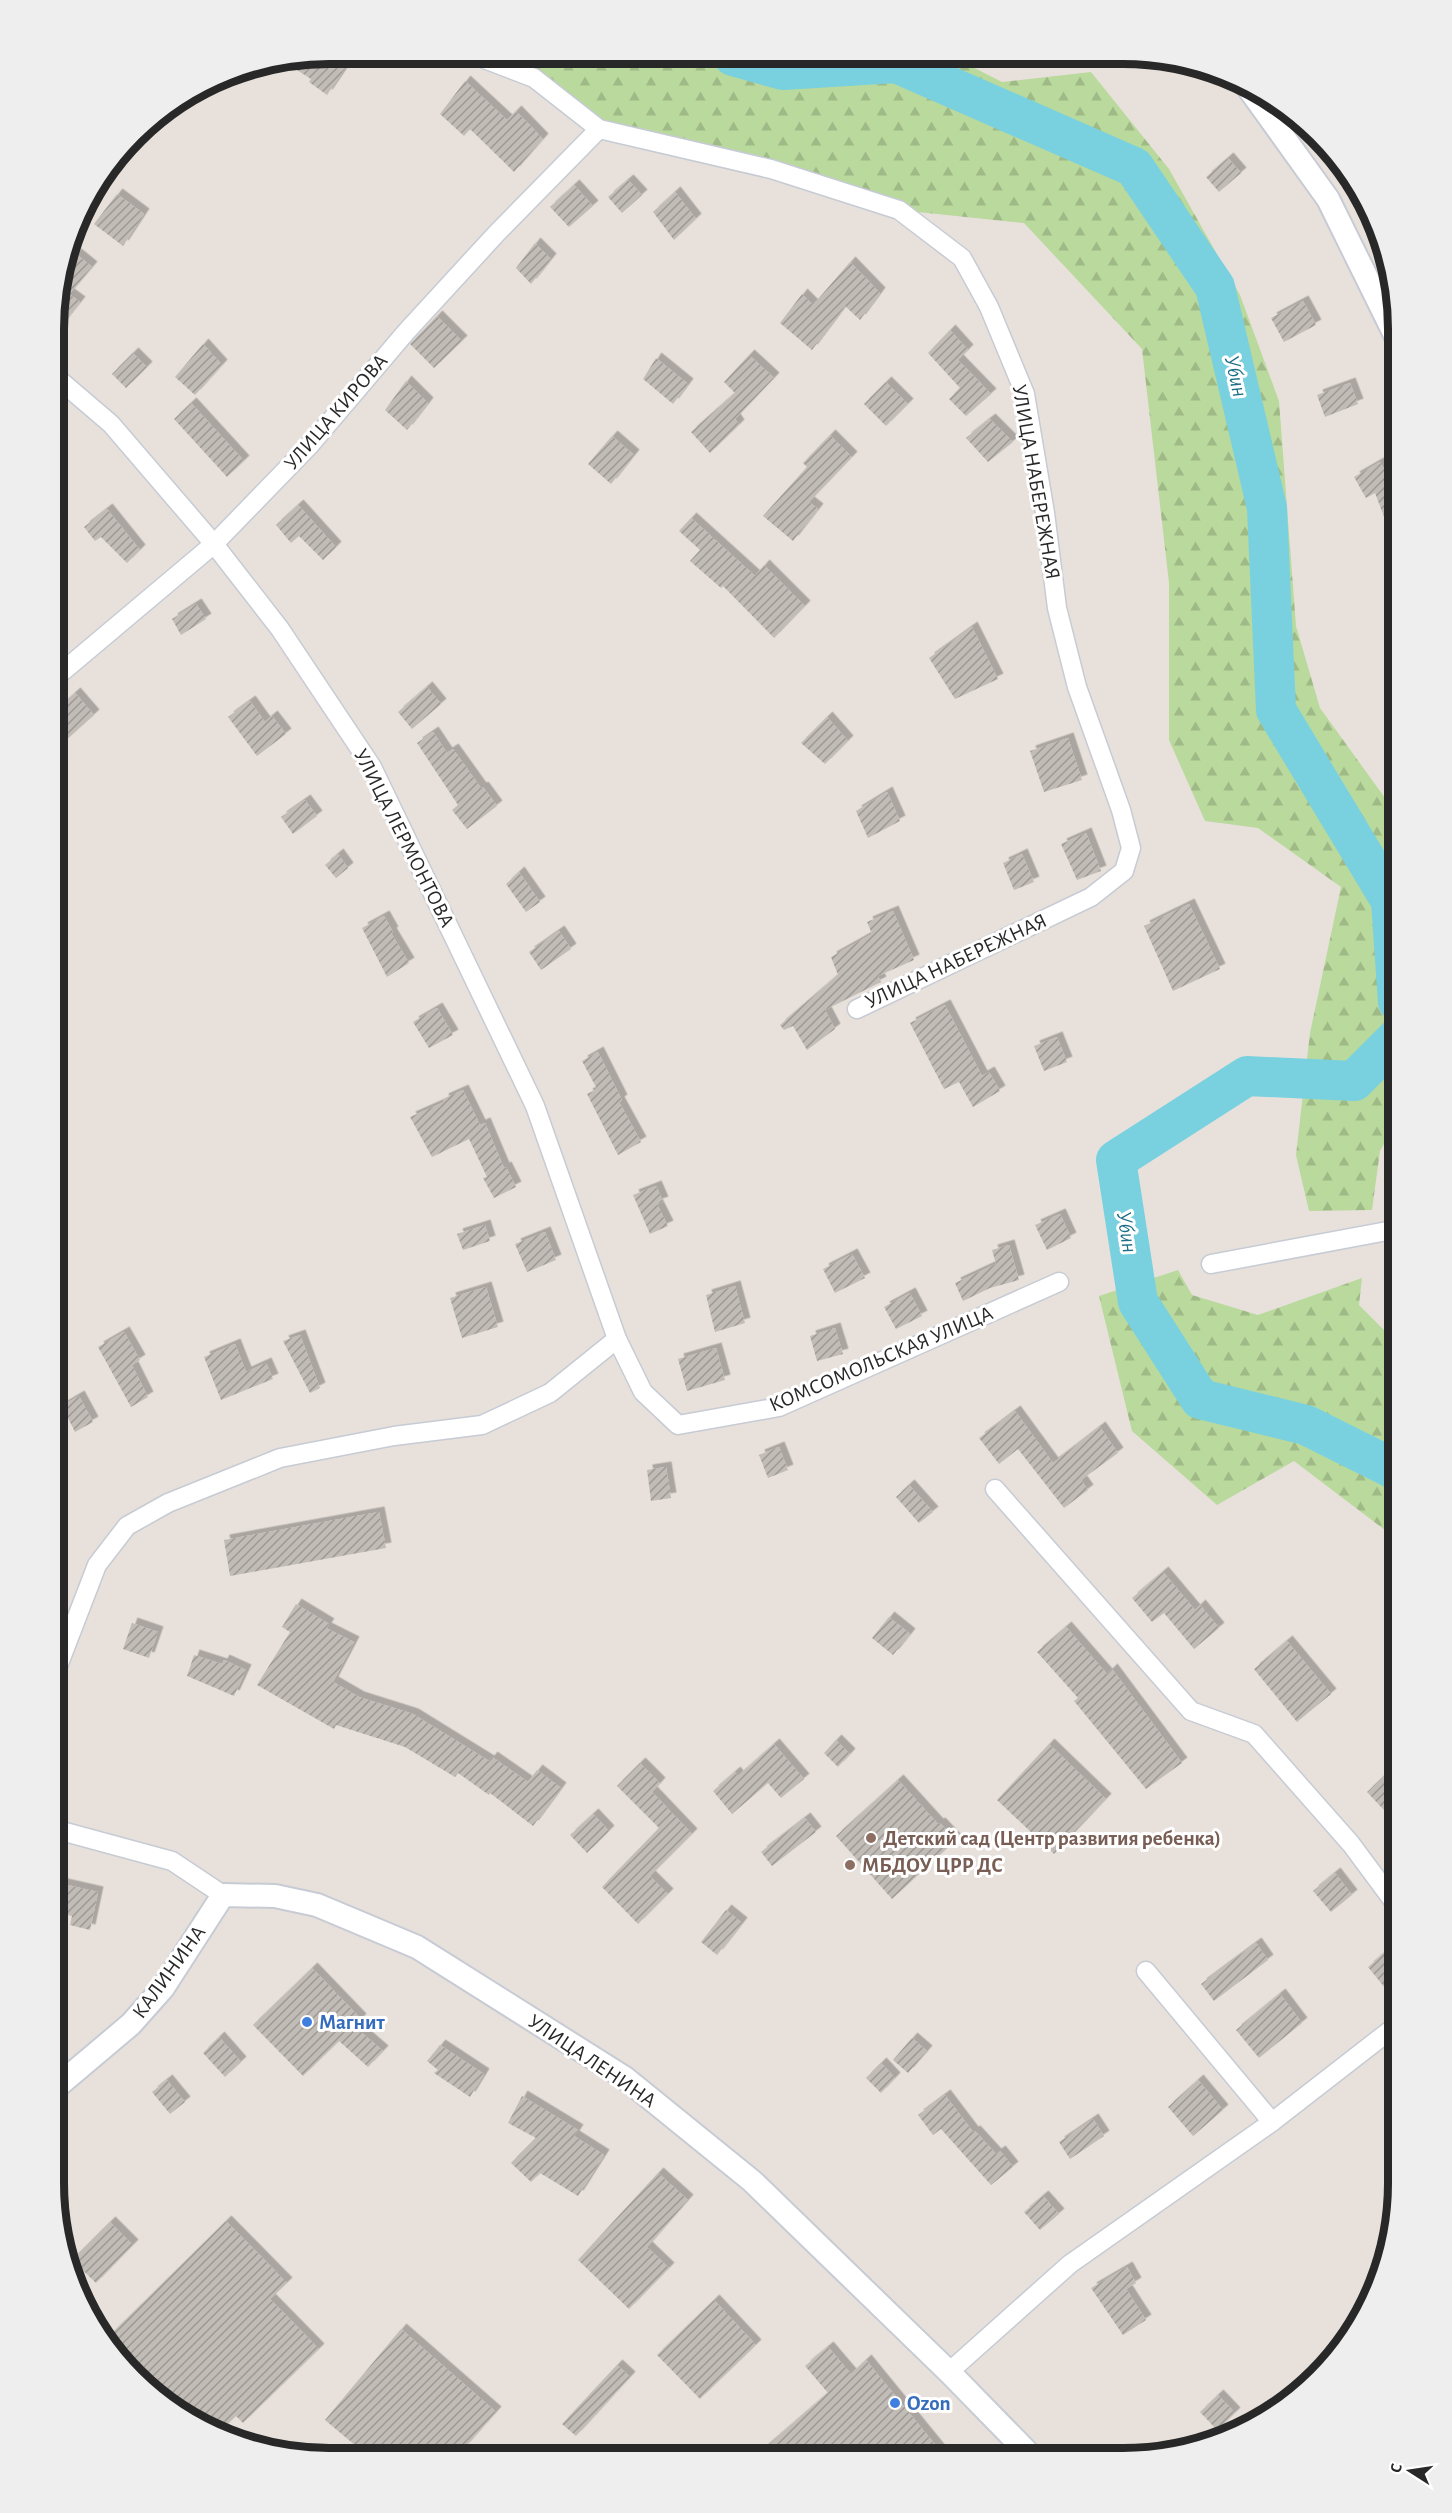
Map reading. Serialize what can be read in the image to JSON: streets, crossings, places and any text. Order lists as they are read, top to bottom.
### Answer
{
  "streets": {
    "street": [
      "УЛИЦА КИРОВА",
      "УЛИЦА НАБЕРЕЖНАЯ",
      "УЛИЦА ЛЕРМОНТОВА",
      "КОМСОМОЛЬСКАЯ УЛИЦА",
      "КАЛИНИНА",
      "УЛИЦА ЛЕНИНА"
    ]
  },
  "crossings": [
    ["УЛИЦА КИРОВА", "УЛИЦА НАБЕРЕЖНАЯ"],
    ["УЛИЦА КИРОВА", "УЛИЦА ЛЕРМОНТОВА"],
    ["УЛИЦА ЛЕРМОНТОВА", "КОМСОМОЛЬСКАЯ УЛИЦА"],
    ["КАЛИНИНА", "УЛИЦА ЛЕНИНА"]
  ],
  "water": ["Убин"],
  "places": [
    "Детский сад (Центр развития ребенка)",
    "МБДОУ ЦРР ДС",
    "Магнит",
    "Ozon"
  ],
  "north": "left"
}
